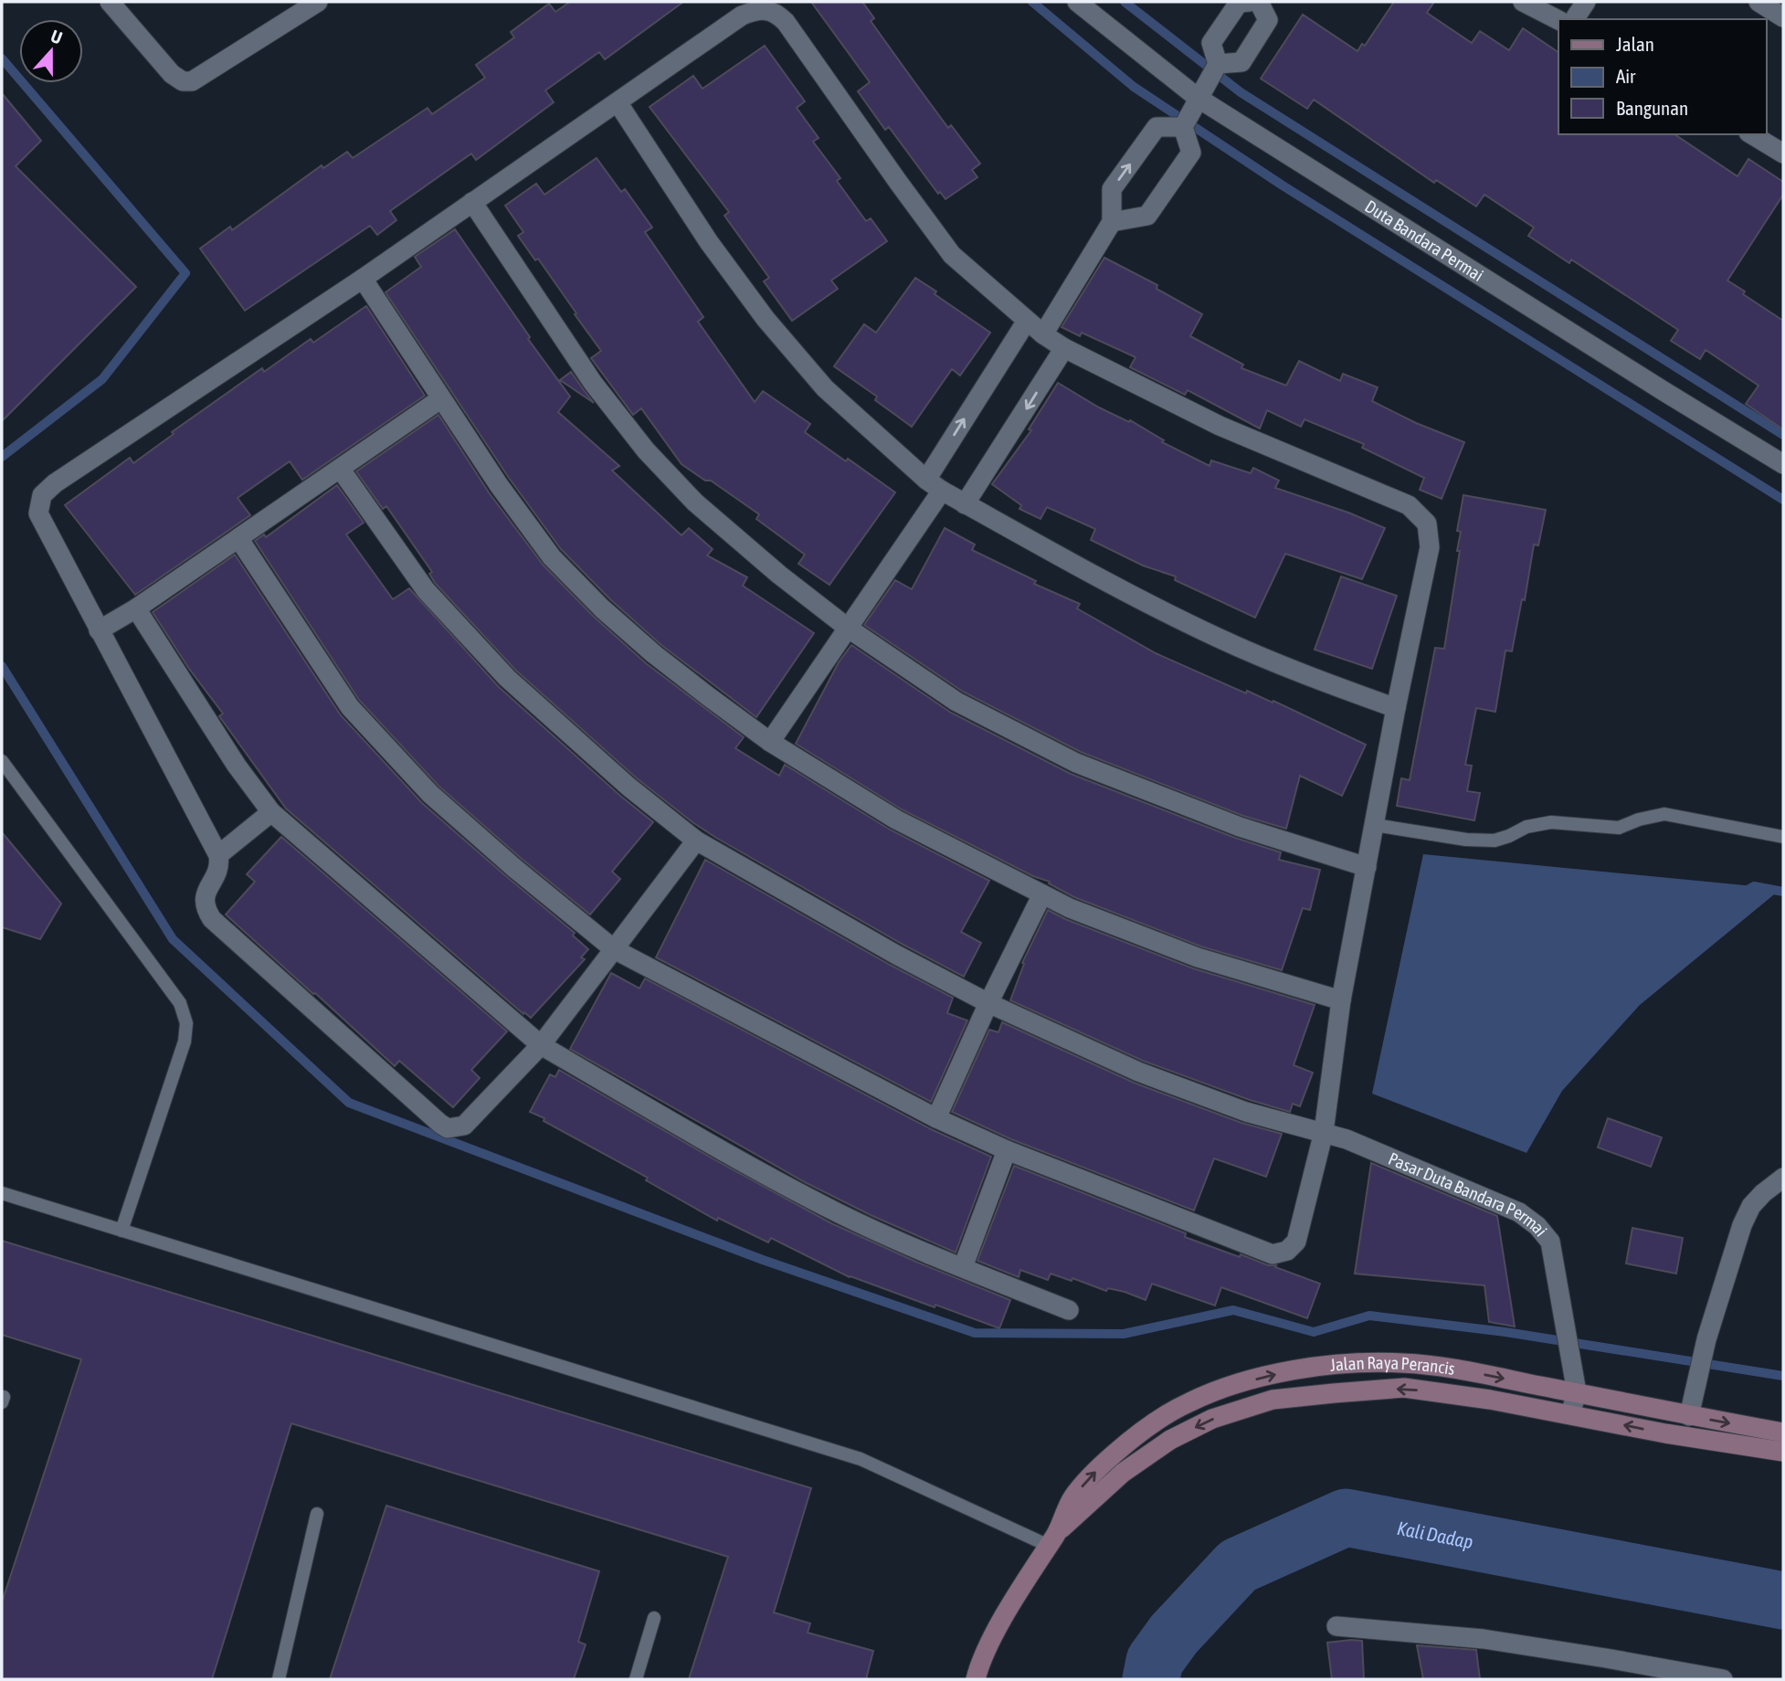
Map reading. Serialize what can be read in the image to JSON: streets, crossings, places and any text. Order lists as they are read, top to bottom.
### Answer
{
  "streets": {
    "street": ["Duta Bandara Permai", "Pasar Duta Bandara Permai", "Jalan Raya Perancis"]
  },
  "crossings": [
    ["Pasar Duta Bandara Permai", "Jalan Raya Perancis"]
  ],
  "water": ["Kali Dadap"],
  "legend": ["Jalan", "Air", "Bangunan"],
  "north": "top"
}
